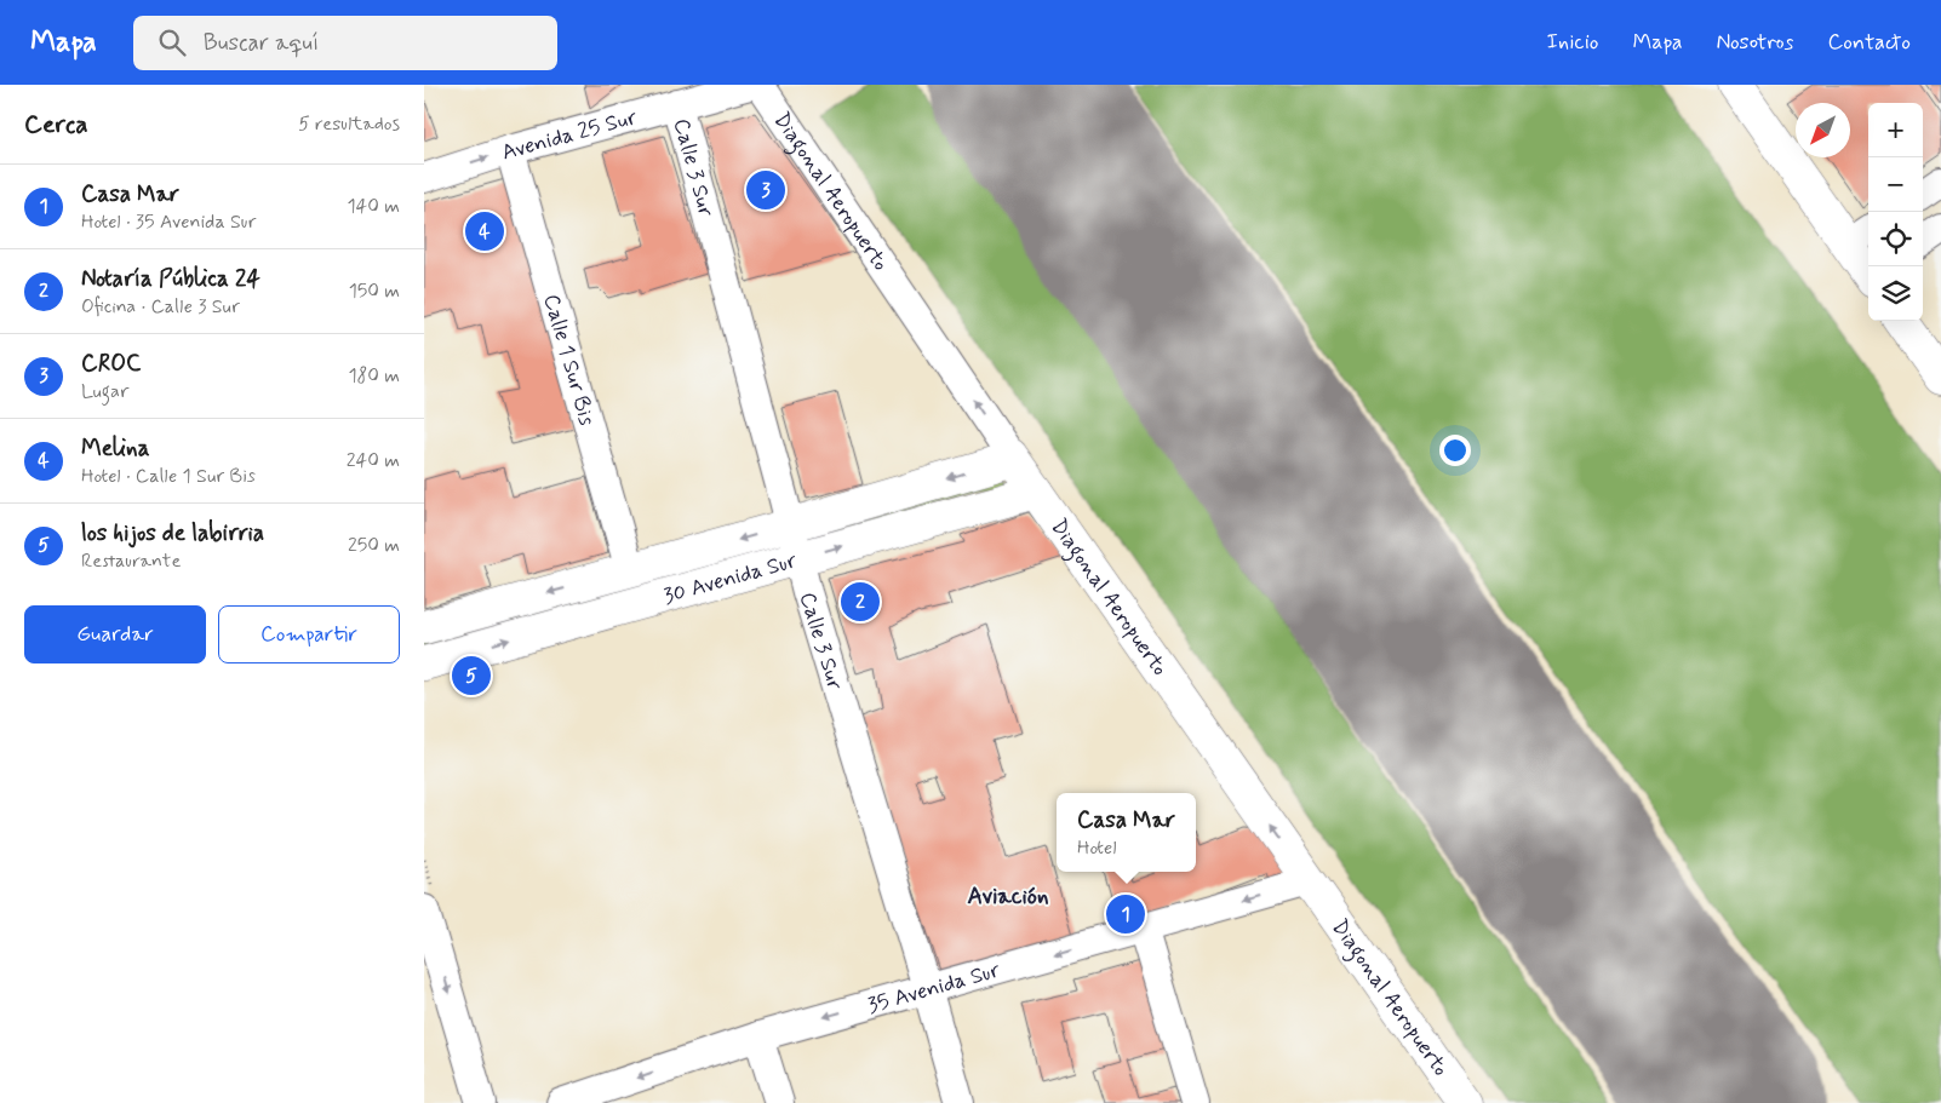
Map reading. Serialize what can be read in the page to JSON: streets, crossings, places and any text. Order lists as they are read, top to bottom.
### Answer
{
  "streets": {
    "street": [
      "Avenida 25 Sur",
      "Calle 3 Sur",
      "Diagonal Aeropuerto",
      "Calle 1 Sur Bis",
      "30 Avenida Sur",
      "35 Avenida Sur"
    ]
  },
  "crossings": [
    ["Avenida 25 Sur", "Calle 3 Sur"],
    ["Avenida 25 Sur", "Calle 1 Sur Bis"],
    ["Calle 3 Sur", "30 Avenida Sur"],
    ["Calle 3 Sur", "35 Avenida Sur"],
    ["Diagonal Aeropuerto", "30 Avenida Sur"],
    ["Diagonal Aeropuerto", "35 Avenida Sur"],
    ["Calle 1 Sur Bis", "30 Avenida Sur"]
  ],
  "one_way": ["Diagonal Aeropuerto", "35 Avenida Sur"],
  "districts": ["Aviación"],
  "north": "bottom left",
  "page": {
    "header": "Mapa",
    "search": "Buscar aquí",
    "nav": [
      "Inicio",
      "Mapa",
      "Nosotros",
      "Contacto"
    ],
    "heading": ["Cerca", "5 resultados"],
    "map_buttons": ["+", "−"],
    "list": [
      {
        "mark": "1",
        "name": "Casa Mar",
        "note": "Hotel · 35 Avenida Sur",
        "value": "140 m"
      },
      {
        "mark": "2",
        "name": "Notaría Pública 24",
        "note": "Oficina · Calle 3 Sur",
        "value": "150 m"
      },
      {
        "mark": "3",
        "name": "CROC",
        "note": "Lugar",
        "value": "180 m"
      },
      {
        "mark": "4",
        "name": "Melina",
        "note": "Hotel · Calle 1 Sur Bis",
        "value": "240 m"
      },
      {
        "mark": "5",
        "name": "los hijos de labirria",
        "note": "Restaurante",
        "value": "250 m"
      }
    ],
    "pins": [
      "3",
      "4",
      "2",
      "5",
      "1"
    ],
    "buttons": ["Guardar", "Compartir"],
    "popup": ["Casa Mar", "Hotel"]
  }
}
